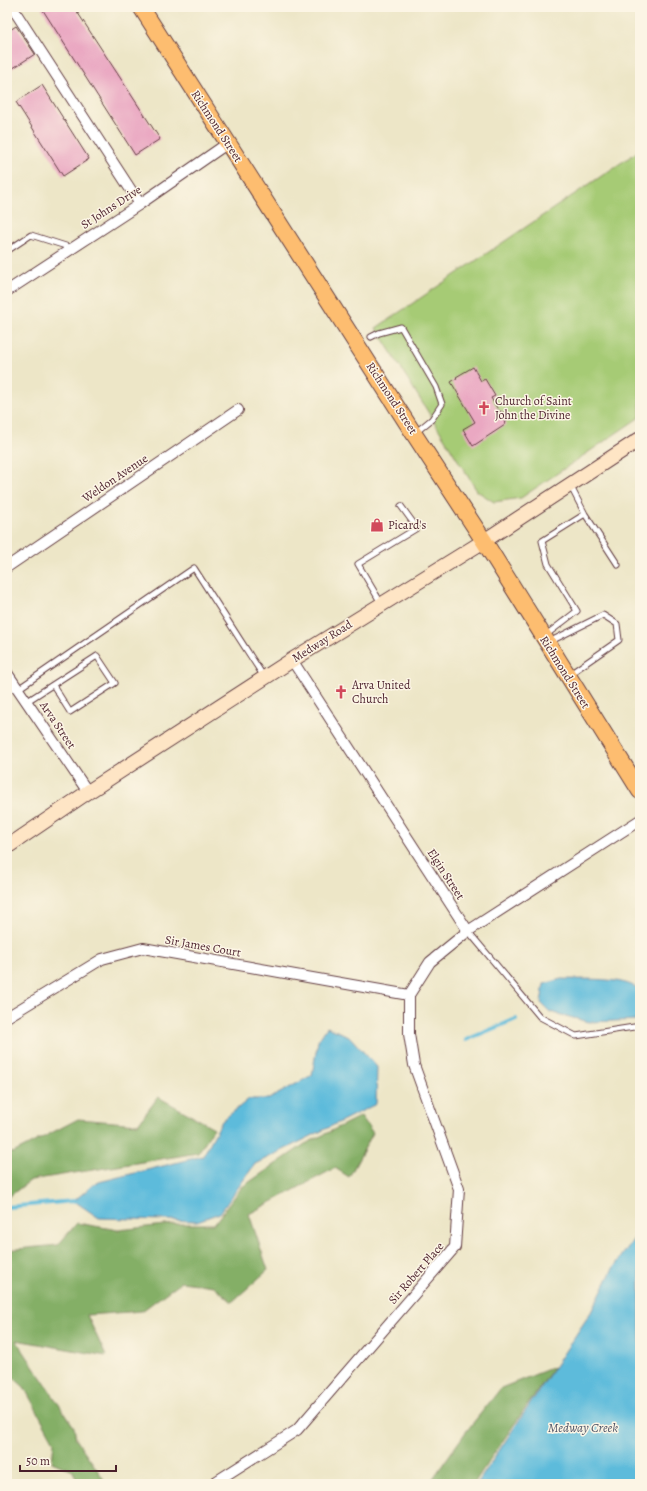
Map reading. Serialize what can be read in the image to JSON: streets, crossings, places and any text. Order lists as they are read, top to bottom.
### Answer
{
  "streets": {
    "main road": ["Richmond Street", "Medway Road"],
    "street": [
      "St Johns Drive",
      "Weldon Avenue",
      "Arva Street",
      "Elgin Street",
      "Sir James Court",
      "Sir Robert Place"
    ]
  },
  "crossings": [
    ["Richmond Street", "St Johns Drive"],
    ["Richmond Street", "Medway Road"],
    ["Medway Road", "Arva Street"],
    ["Medway Road", "Elgin Street"],
    ["Sir James Court", "Sir Robert Place"]
  ],
  "water": ["Medway Creek"],
  "places": {
    "church": ["Church of Saint John the Divine", "Arva United Church"],
    "shop": ["Picard's"]
  },
  "scale_bar": "50 m"
}
